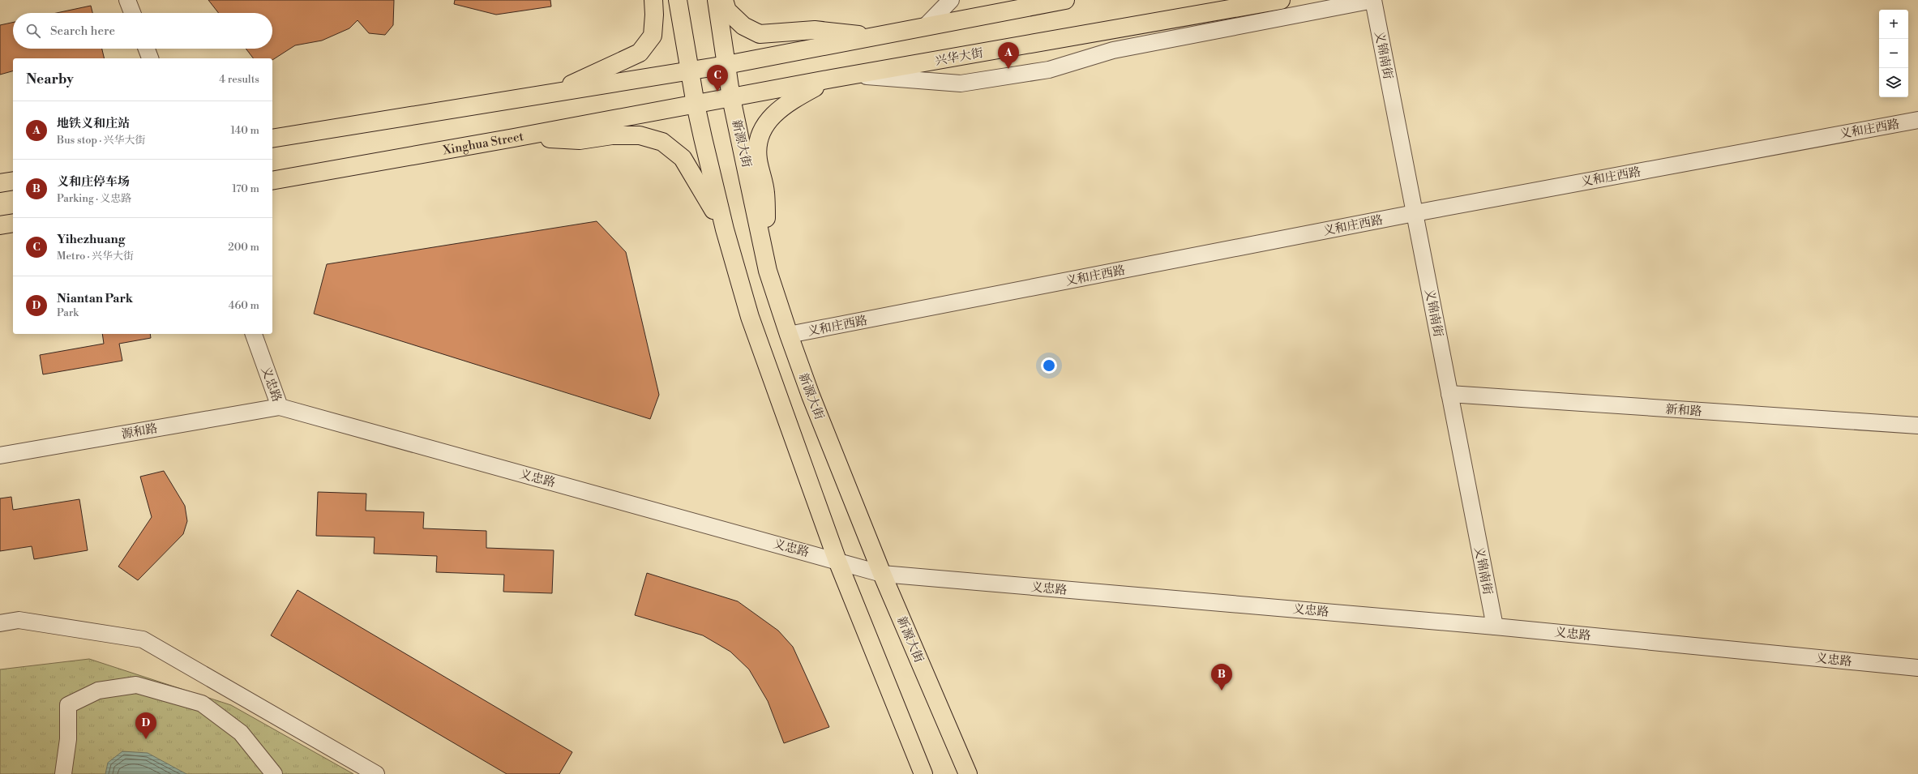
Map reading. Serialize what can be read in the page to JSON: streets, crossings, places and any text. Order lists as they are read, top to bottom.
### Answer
{
  "streets": {
    "main road": ["兴华大街", "Xinghua Street", "新源大街"],
    "street": [
      "义锦南街",
      "义和庄西路",
      "义忠路",
      "新和路",
      "源和路"
    ]
  },
  "crossings": [
    ["义锦南街", "义和庄西路"],
    ["义锦南街", "义忠路"],
    ["义锦南街", "新和路"],
    ["兴华大街", "Xinghua Street"],
    ["兴华大街", "新源大街"],
    ["义和庄西路", "新源大街"],
    ["新源大街", "义忠路"],
    ["义忠路", "源和路"]
  ],
  "page": {
    "map_buttons": ["+", "−"],
    "search": "Search here",
    "pins": [
      "A",
      "C",
      "B",
      "D"
    ],
    "heading": ["Nearby", "4 results"],
    "list": [
      {
        "mark": "A",
        "name": "地铁义和庄站",
        "note": "Bus stop · 兴华大街",
        "value": "140 m"
      },
      {
        "mark": "B",
        "name": "义和庄停车场",
        "note": "Parking · 义忠路",
        "value": "170 m"
      },
      {
        "mark": "C",
        "name": "Yihezhuang",
        "note": "Metro · 兴华大街",
        "value": "200 m"
      },
      {
        "mark": "D",
        "name": "Niantan Park",
        "note": "Park",
        "value": "460 m"
      }
    ]
  }
}
